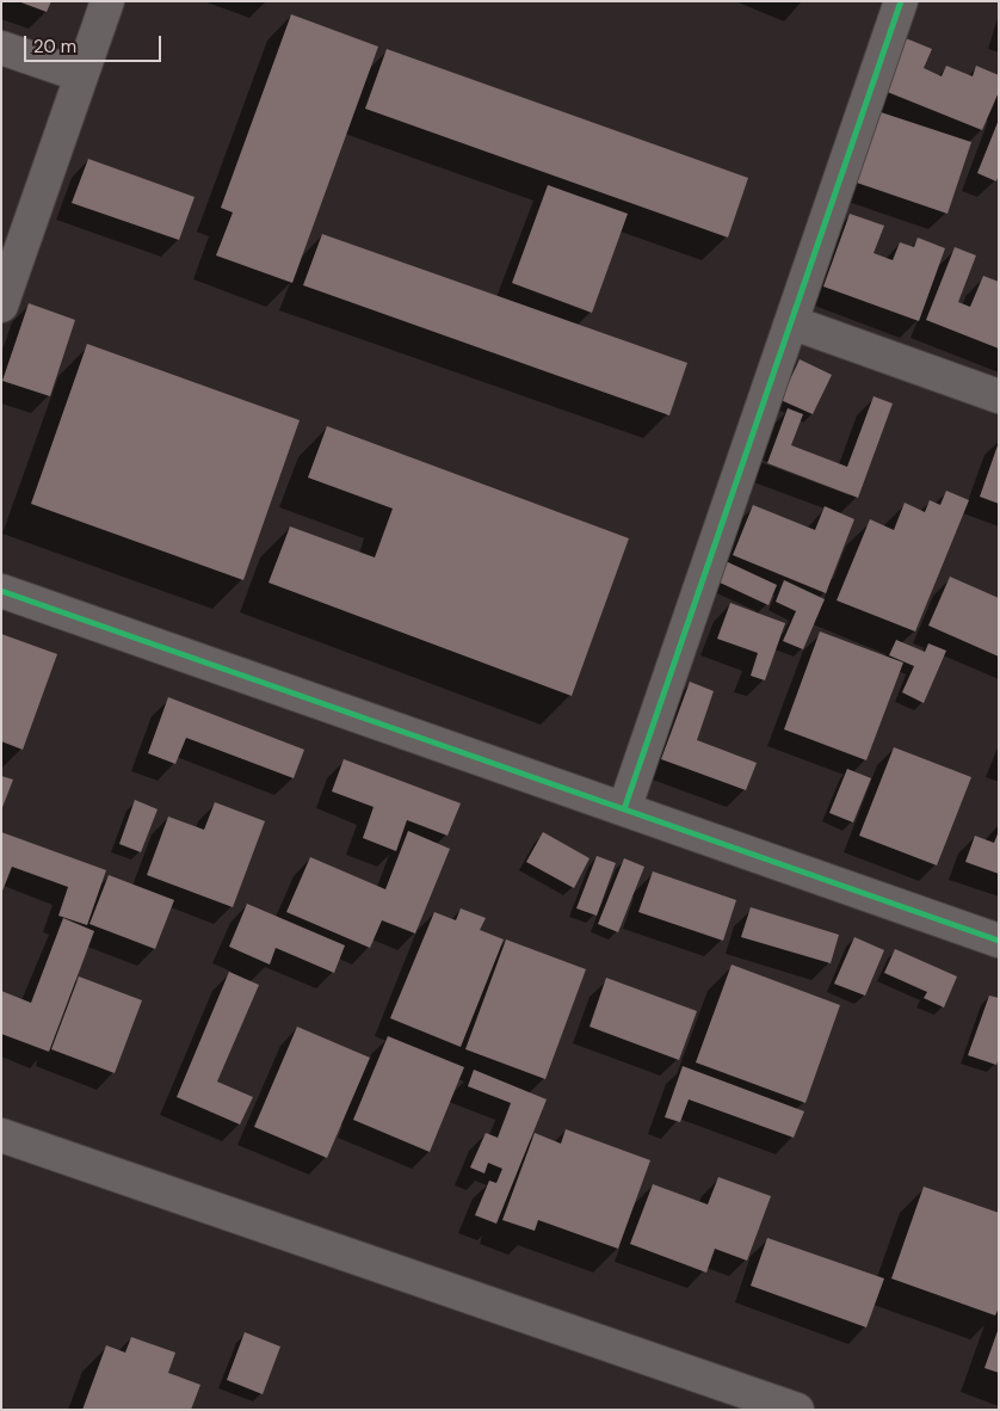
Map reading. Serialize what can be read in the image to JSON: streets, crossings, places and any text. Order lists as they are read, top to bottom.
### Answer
{
  "scale_bar": "20 m"
}
